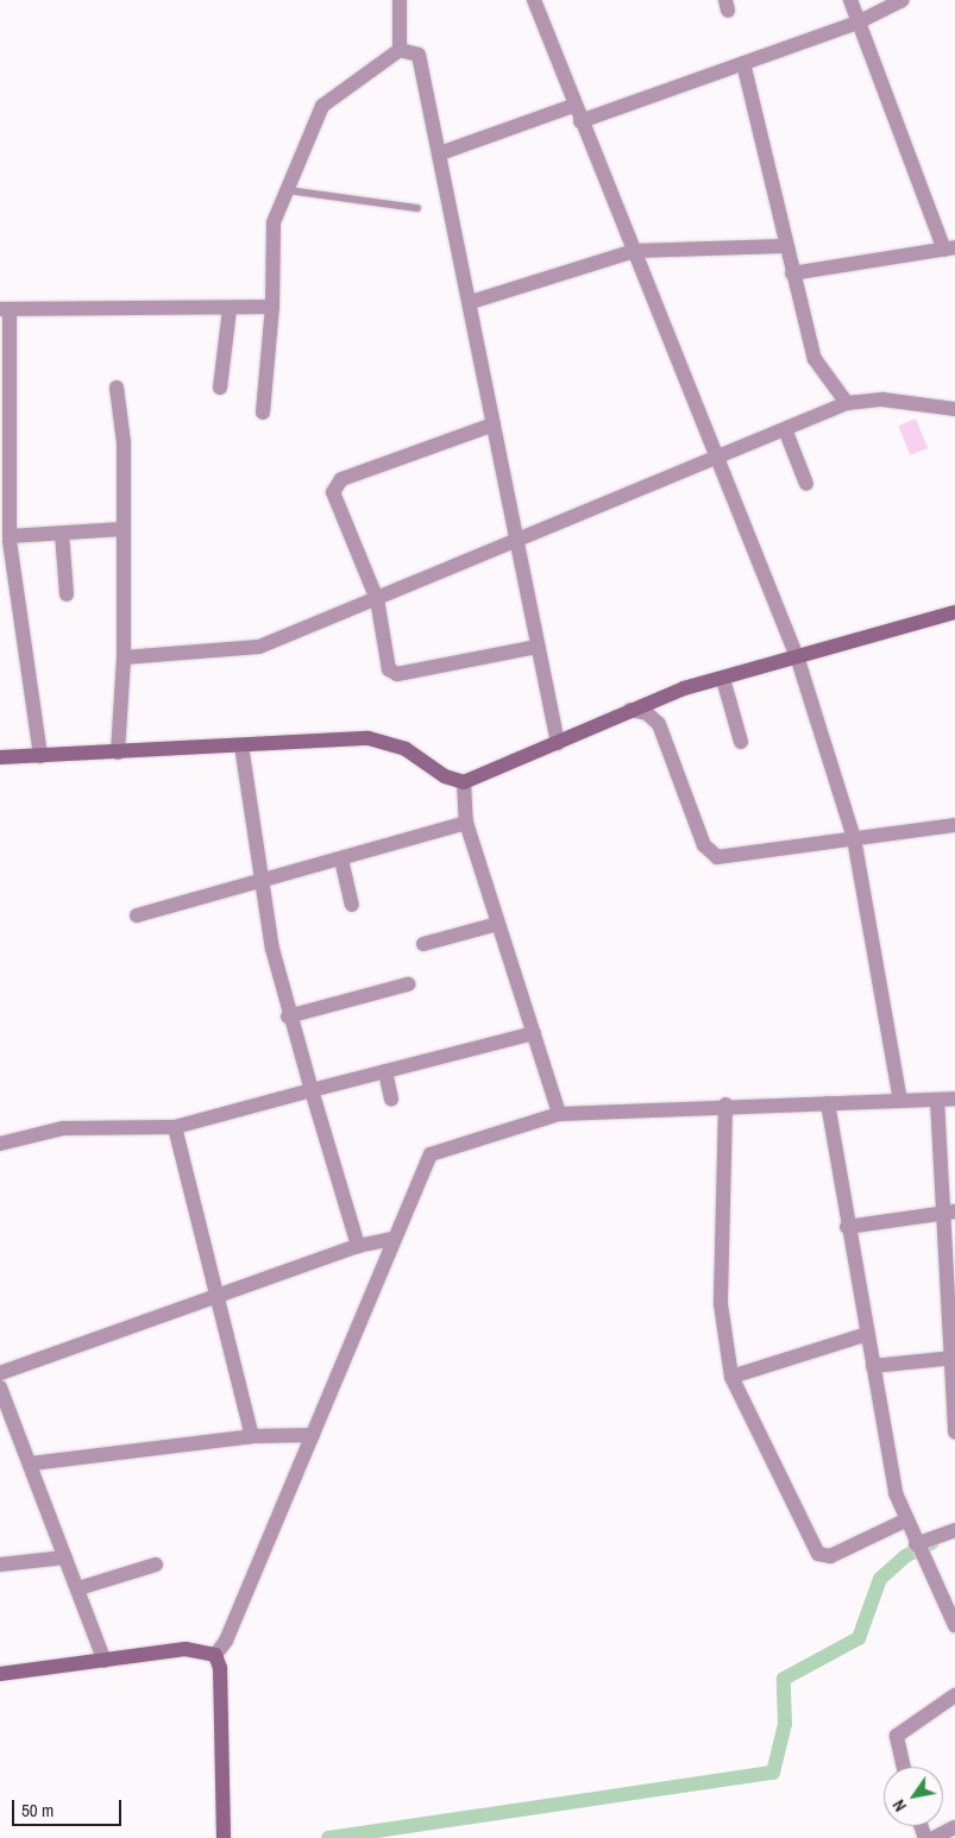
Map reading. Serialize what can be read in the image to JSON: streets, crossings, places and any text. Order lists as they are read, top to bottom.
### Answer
{
  "scale_bar": "50 m",
  "north": "bottom left"
}
